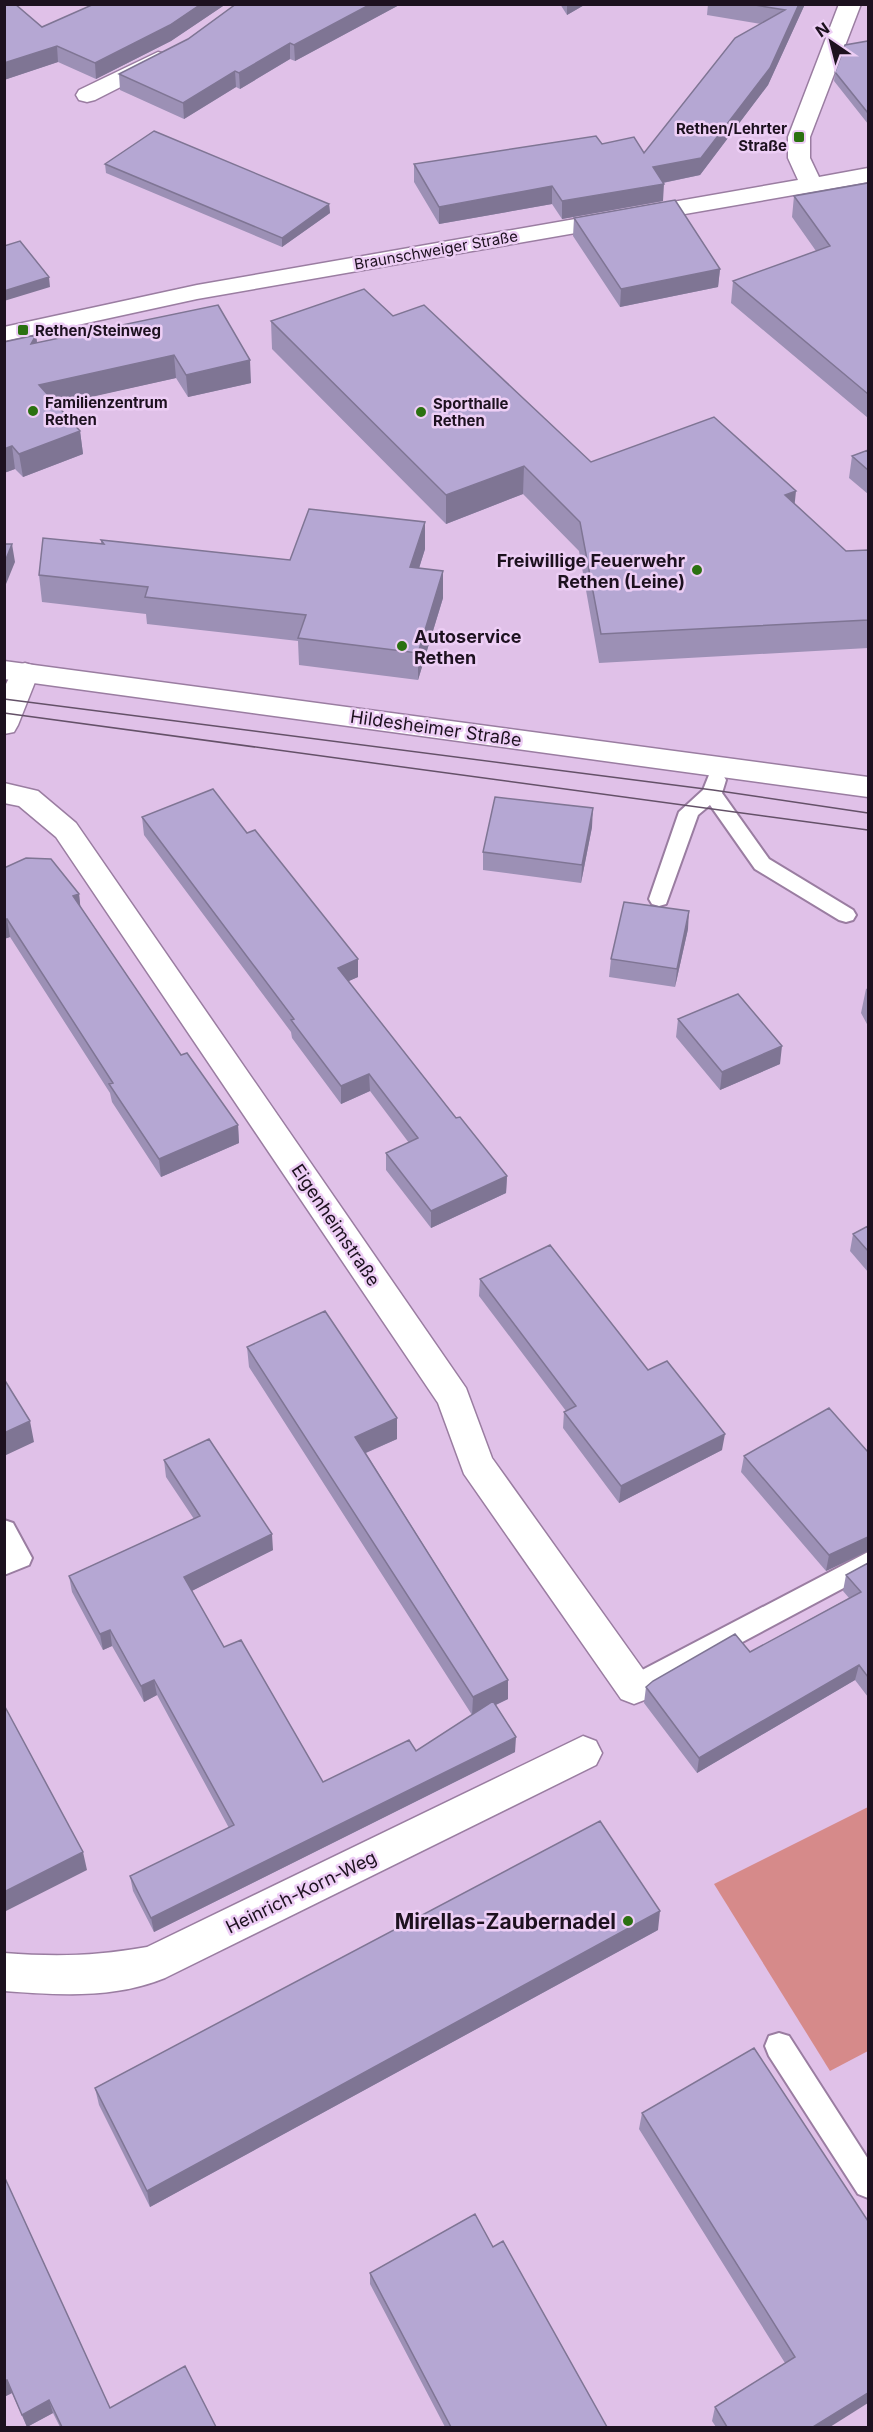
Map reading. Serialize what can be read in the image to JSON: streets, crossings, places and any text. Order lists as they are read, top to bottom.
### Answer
{
  "streets": {
    "street": [
      "Braunschweiger Straße",
      "Hildesheimer Straße",
      "Eigenheimstraße",
      "Heinrich-Korn-Weg"
    ]
  },
  "places": {
    "transit": ["Rethen/Lehrter Straße", "Rethen/Steinweg"],
    "other": [
      "Familienzentrum Rethen",
      "Sporthalle Rethen",
      "Freiwillige Feuerwehr Rethen (Leine)",
      "Autoservice Rethen",
      "Mirellas-Zaubernadel"
    ]
  },
  "north": "top left"
}
